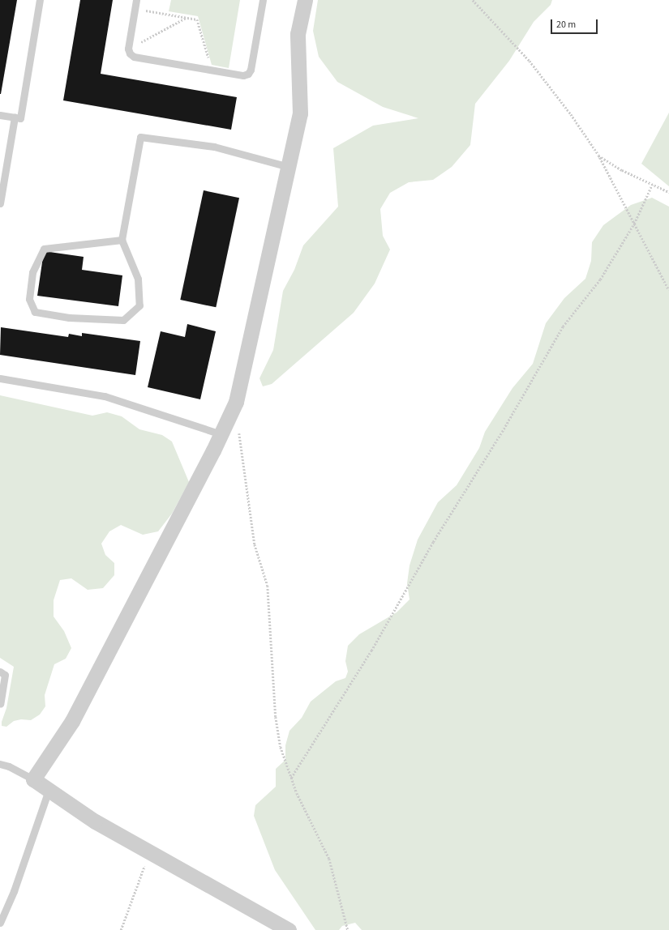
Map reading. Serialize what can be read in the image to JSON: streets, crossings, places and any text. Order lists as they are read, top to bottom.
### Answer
{
  "scale_bar": "20 m"
}
